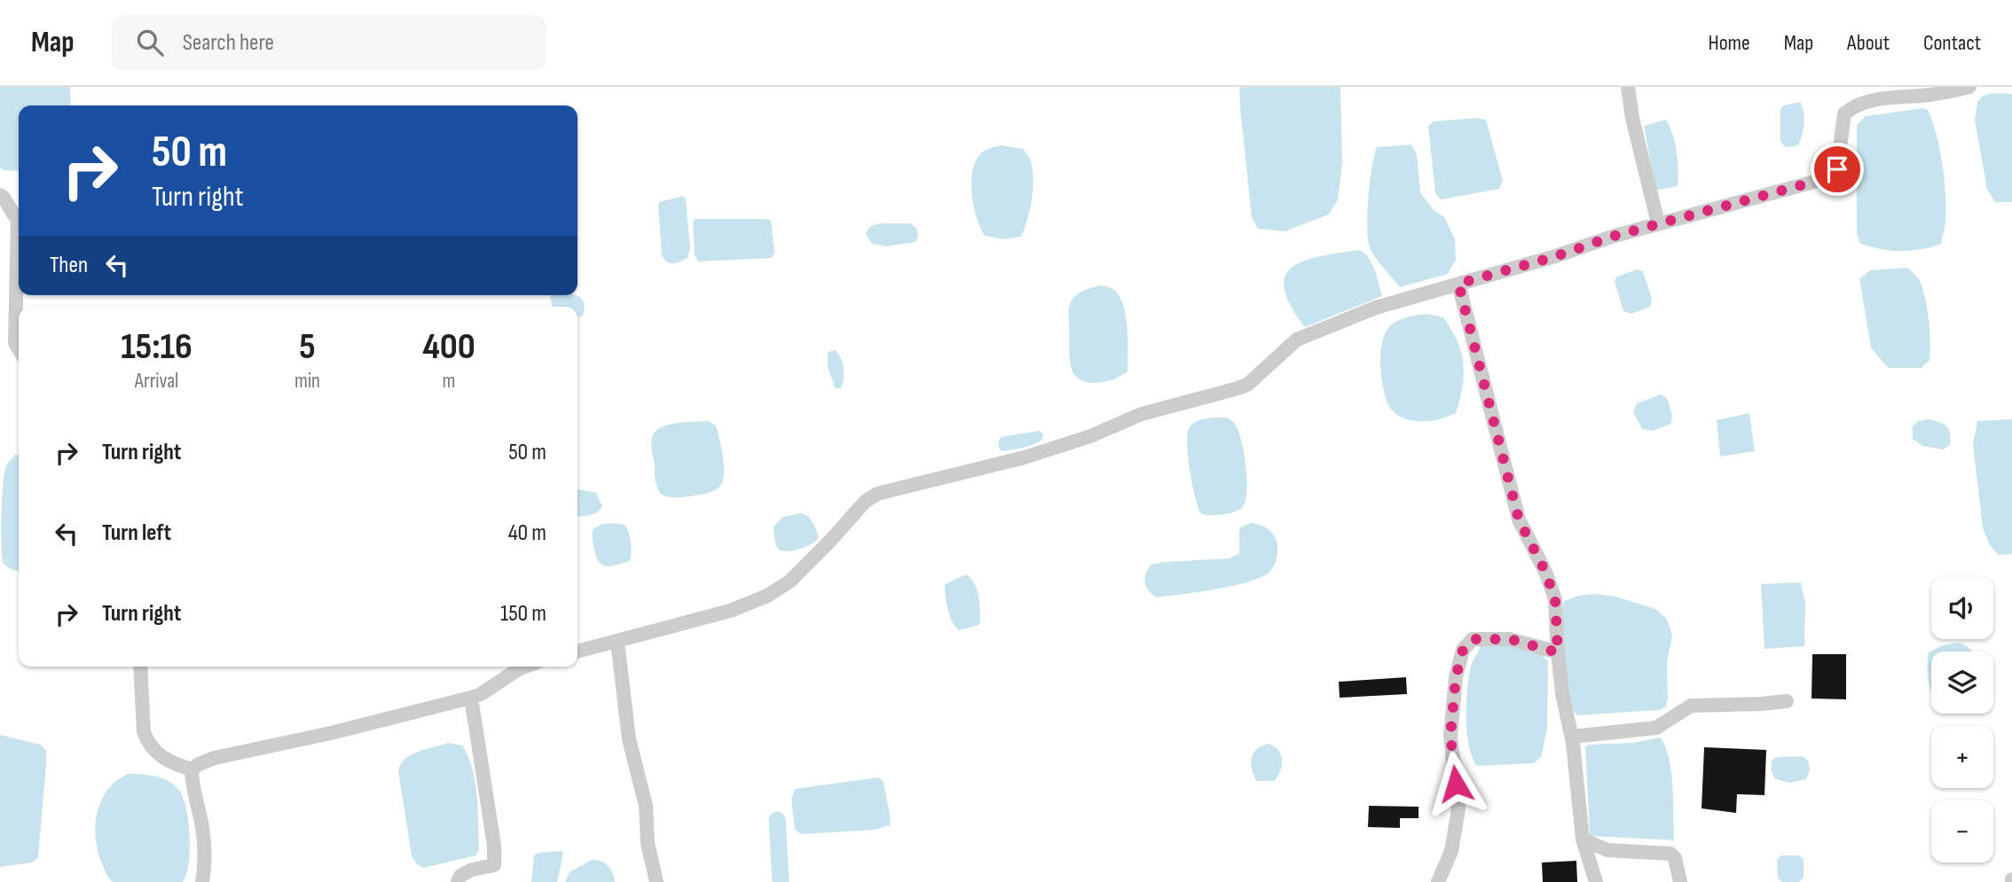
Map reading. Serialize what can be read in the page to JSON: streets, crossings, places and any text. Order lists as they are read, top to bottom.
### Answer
{
  "page": {
    "header": "Map",
    "search": "Search here",
    "nav": [
      "Home",
      "Map",
      "About",
      "Contact"
    ],
    "turn": ["50 m", "Turn right"],
    "then": "Then",
    "eta": [
      "15:16",
      "Arrival",
      "5",
      "min",
      "400",
      "m"
    ],
    "list": [
      {
        "name": "Turn right",
        "value": "50 m"
      },
      {
        "name": "Turn left",
        "value": "40 m"
      },
      {
        "name": "Turn right",
        "value": "150 m"
      }
    ],
    "map_buttons": ["+", "−"]
  }
}
